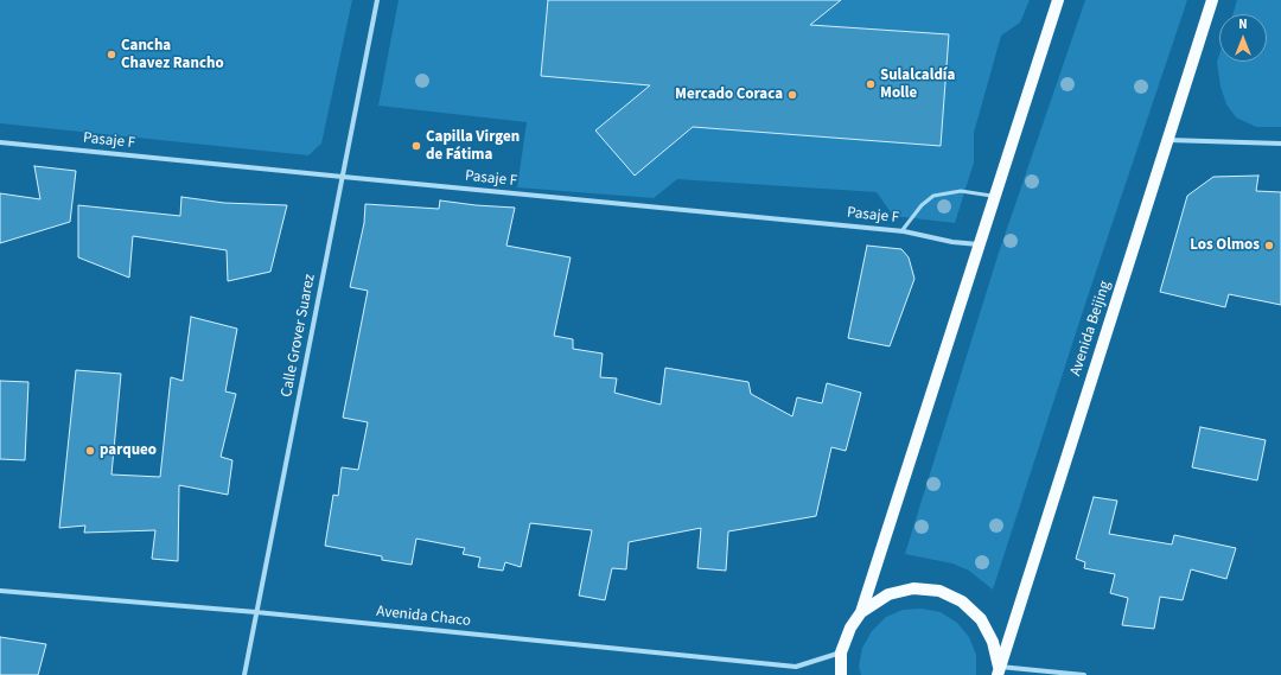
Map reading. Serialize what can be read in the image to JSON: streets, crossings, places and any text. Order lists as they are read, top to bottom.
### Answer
{
  "streets": {
    "main road": ["Avenida Beijing"],
    "street": ["Pasaje F", "Calle Grover Suarez", "Avenida Chaco"]
  },
  "crossings": [
    ["Pasaje F", "Calle Grover Suarez"],
    ["Calle Grover Suarez", "Avenida Chaco"]
  ],
  "places": [
    "Cancha Chavez Rancho",
    "Sulalcaldía Molle",
    "Mercado Coraca",
    "Capilla Virgen de Fátima",
    "Los Olmos",
    "parqueo"
  ],
  "north": "top"
}
